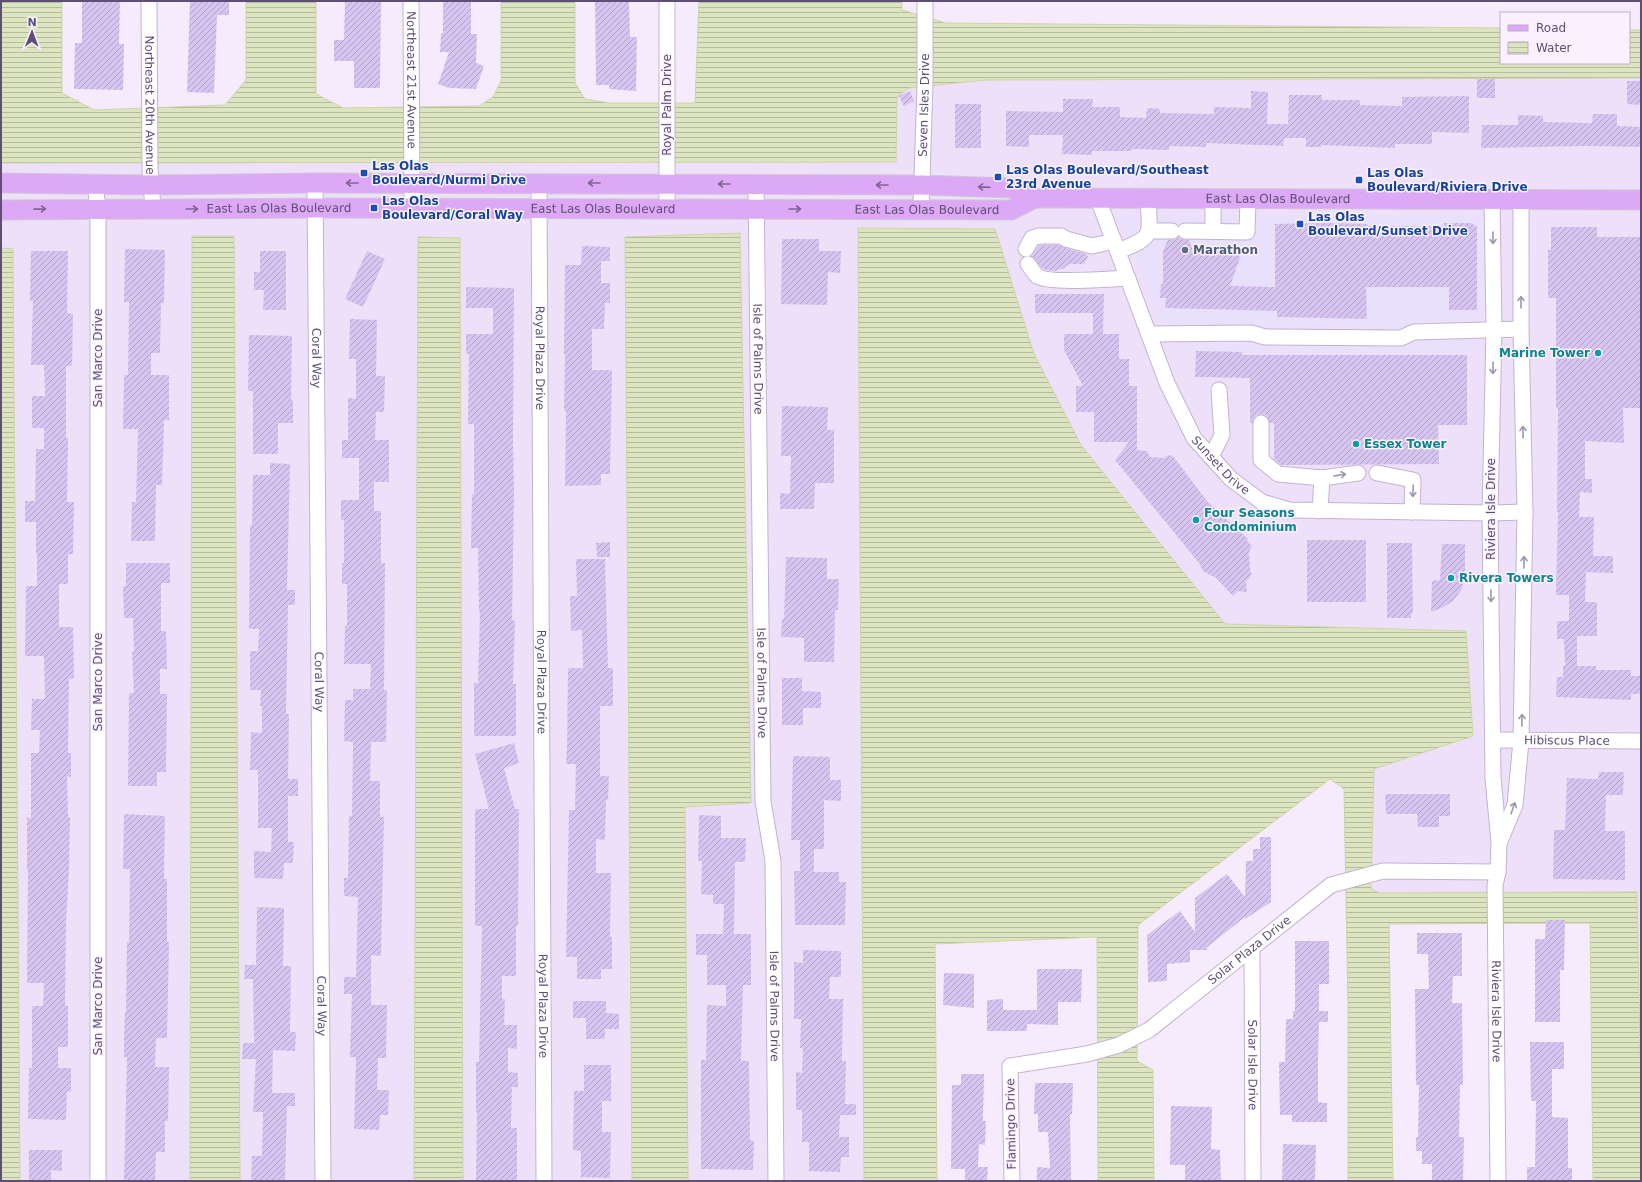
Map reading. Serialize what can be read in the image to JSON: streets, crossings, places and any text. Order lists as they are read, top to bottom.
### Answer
{
  "streets": {
    "main road": ["East Las Olas Boulevard"],
    "street": [
      "Northeast 21st Avenue",
      "Northeast 20th Avenue",
      "Royal Palm Drive",
      "Seven Isles Drive",
      "San Marco Drive",
      "Coral Way",
      "Royal Plaza Drive",
      "Isle of Palms Drive",
      "Sunset Drive",
      "Riviera Isle Drive",
      "Hibiscus Place",
      "Solar Plaza Drive",
      "Solar Isle Drive",
      "Flamingo Drive"
    ]
  },
  "crossings": [
    ["Northeast 21st Avenue", "East Las Olas Boulevard"],
    ["Northeast 20th Avenue", "East Las Olas Boulevard"],
    ["Royal Palm Drive", "East Las Olas Boulevard"],
    ["Seven Isles Drive", "East Las Olas Boulevard"],
    ["East Las Olas Boulevard", "San Marco Drive"],
    ["East Las Olas Boulevard", "Coral Way"],
    ["East Las Olas Boulevard", "Royal Plaza Drive"],
    ["East Las Olas Boulevard", "Isle of Palms Drive"],
    ["East Las Olas Boulevard", "Sunset Drive"],
    ["East Las Olas Boulevard", "Riviera Isle Drive"],
    ["Sunset Drive", "Riviera Isle Drive"],
    ["Riviera Isle Drive", "Hibiscus Place"],
    ["Riviera Isle Drive", "Solar Plaza Drive"],
    ["Solar Plaza Drive", "Solar Isle Drive"],
    ["Solar Plaza Drive", "Flamingo Drive"]
  ],
  "places": {
    "transit": [
      "Las Olas Boulevard/Nurmi Drive",
      "Las Olas Boulevard/Southeast 23rd Avenue",
      "Las Olas Boulevard/Riviera Drive",
      "Las Olas Boulevard/Coral Way",
      "Las Olas Boulevard/Sunset Drive"
    ],
    "other": [
      "Marathon",
      "Marine Tower",
      "Essex Tower",
      "Four Seasons Condominium",
      "Rivera Towers"
    ]
  },
  "legend": ["Road", "Water"],
  "north": "top"
}
